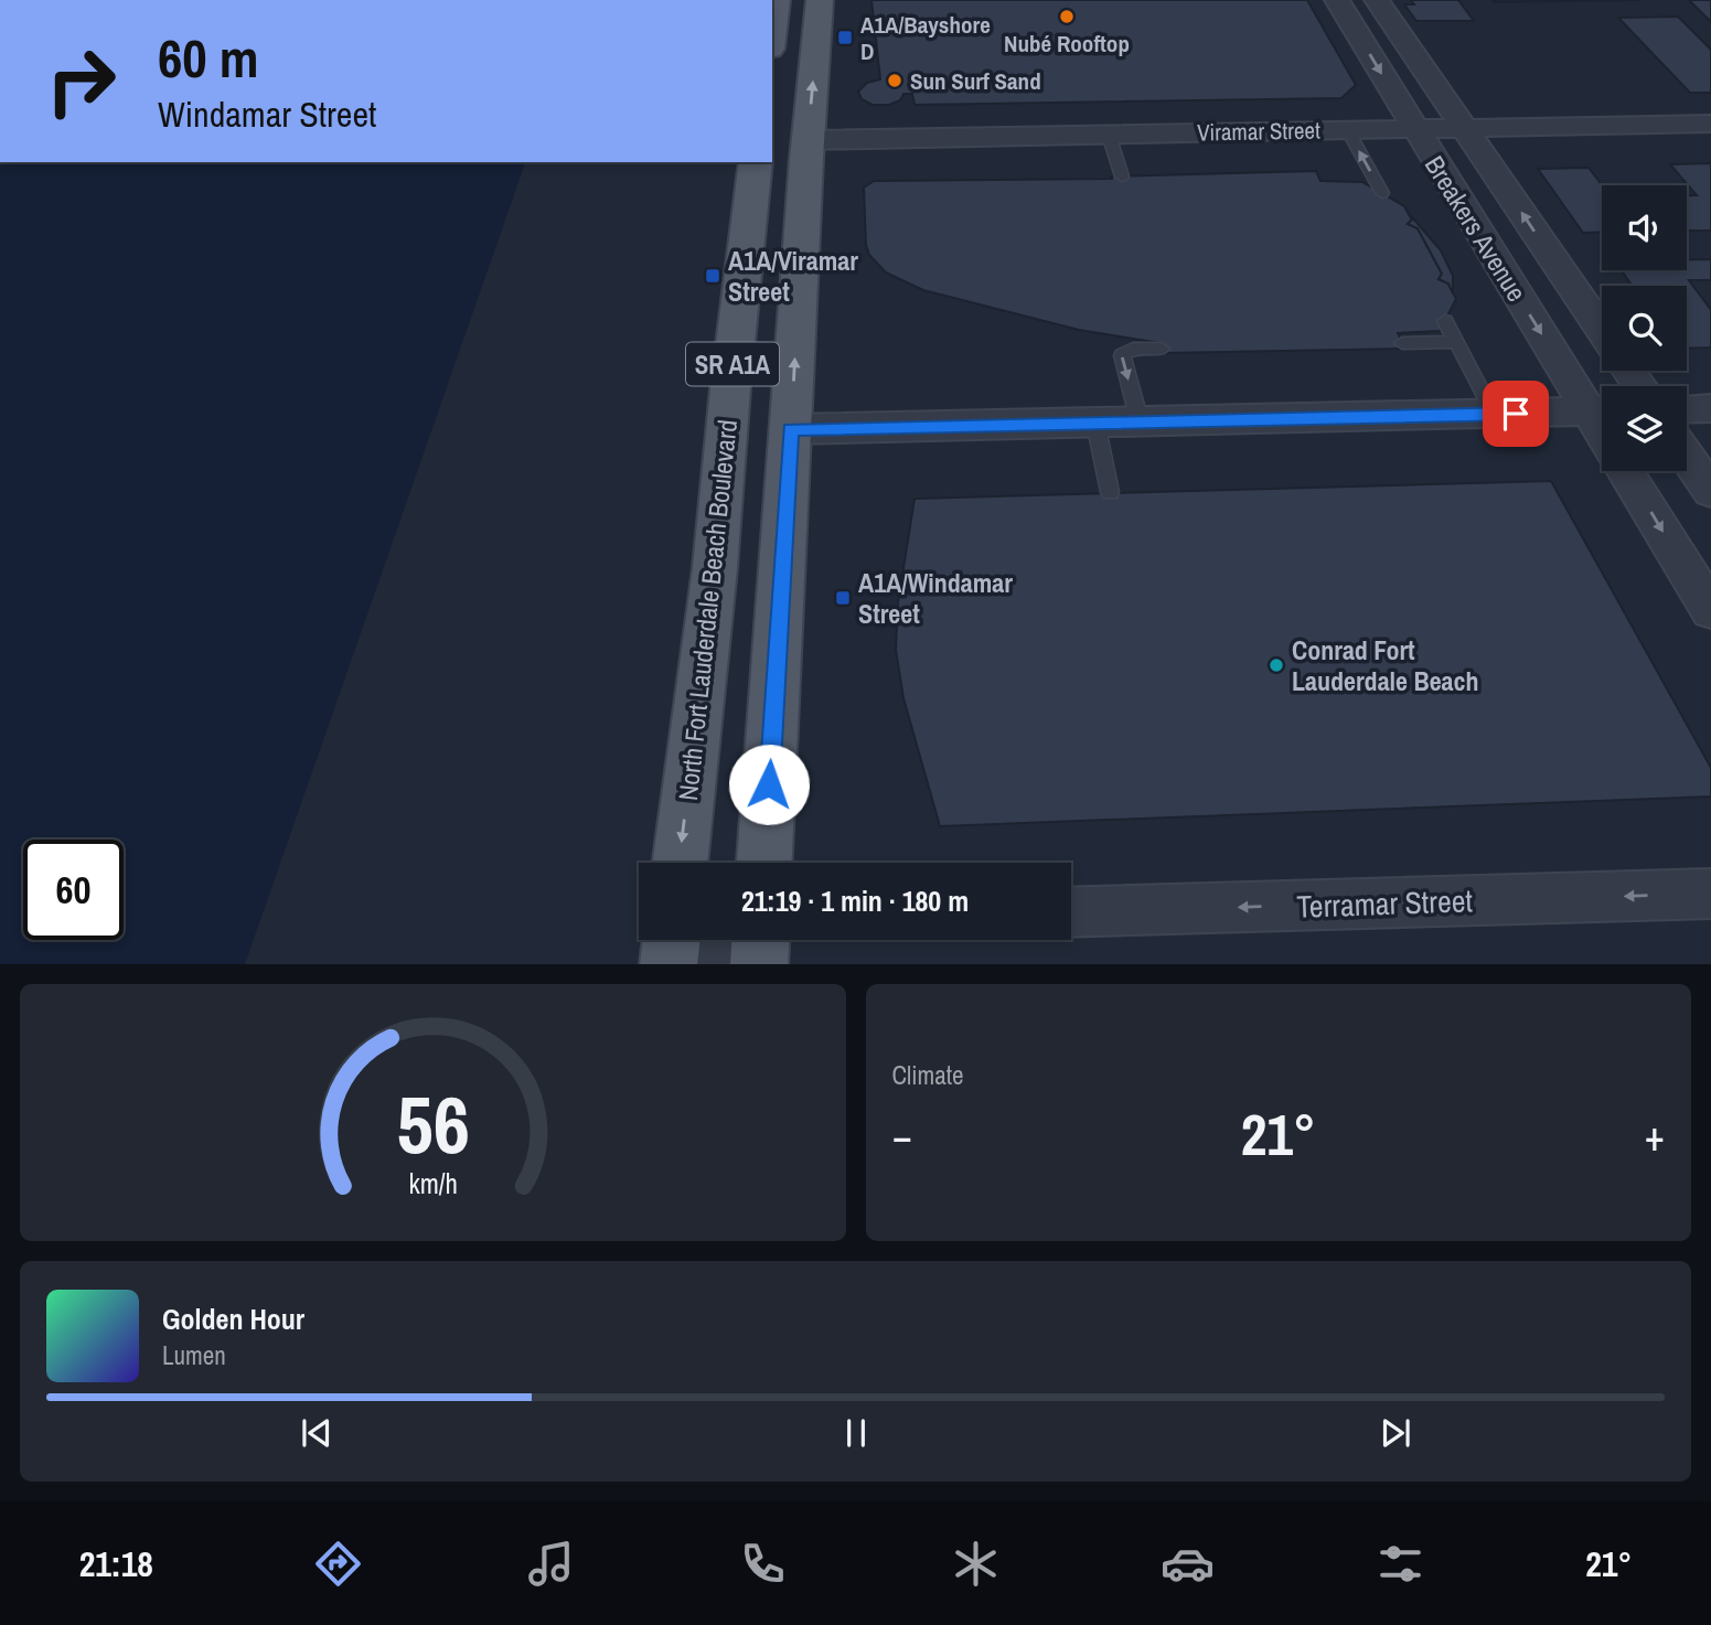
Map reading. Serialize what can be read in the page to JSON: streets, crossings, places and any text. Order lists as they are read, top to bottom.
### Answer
{
  "streets": {
    "main road": ["SR A1A", "North Fort Lauderdale Beach Boulevard"],
    "street": ["Viramar Street", "Breakers Avenue", "Terramar Street"]
  },
  "crossings": [
    ["Viramar Street", "Breakers Avenue"],
    ["Viramar Street", "SR A1A"]
  ],
  "one_way": ["Terramar Street"],
  "places": {
    "other": ["Nubé Rooftop", "Sun Surf Sand", "Conrad Fort Lauderdale Beach"],
    "transit": ["A1A/Bayshore D", "A1A/Viramar Street", "A1A/Windamar Street"]
  },
  "page": {
    "turn": ["60 m", "Windamar Street"],
    "limit": "60",
    "trip": "21:19 · 1 min · 180 m",
    "tile": "Climate",
    "heat": ["−", "21°", "+"],
    "song": ["Golden Hour", "Lumen"],
    "tabs": ["21:18", "21°"],
    "gauge": ["56", "km/h"]
  }
}
